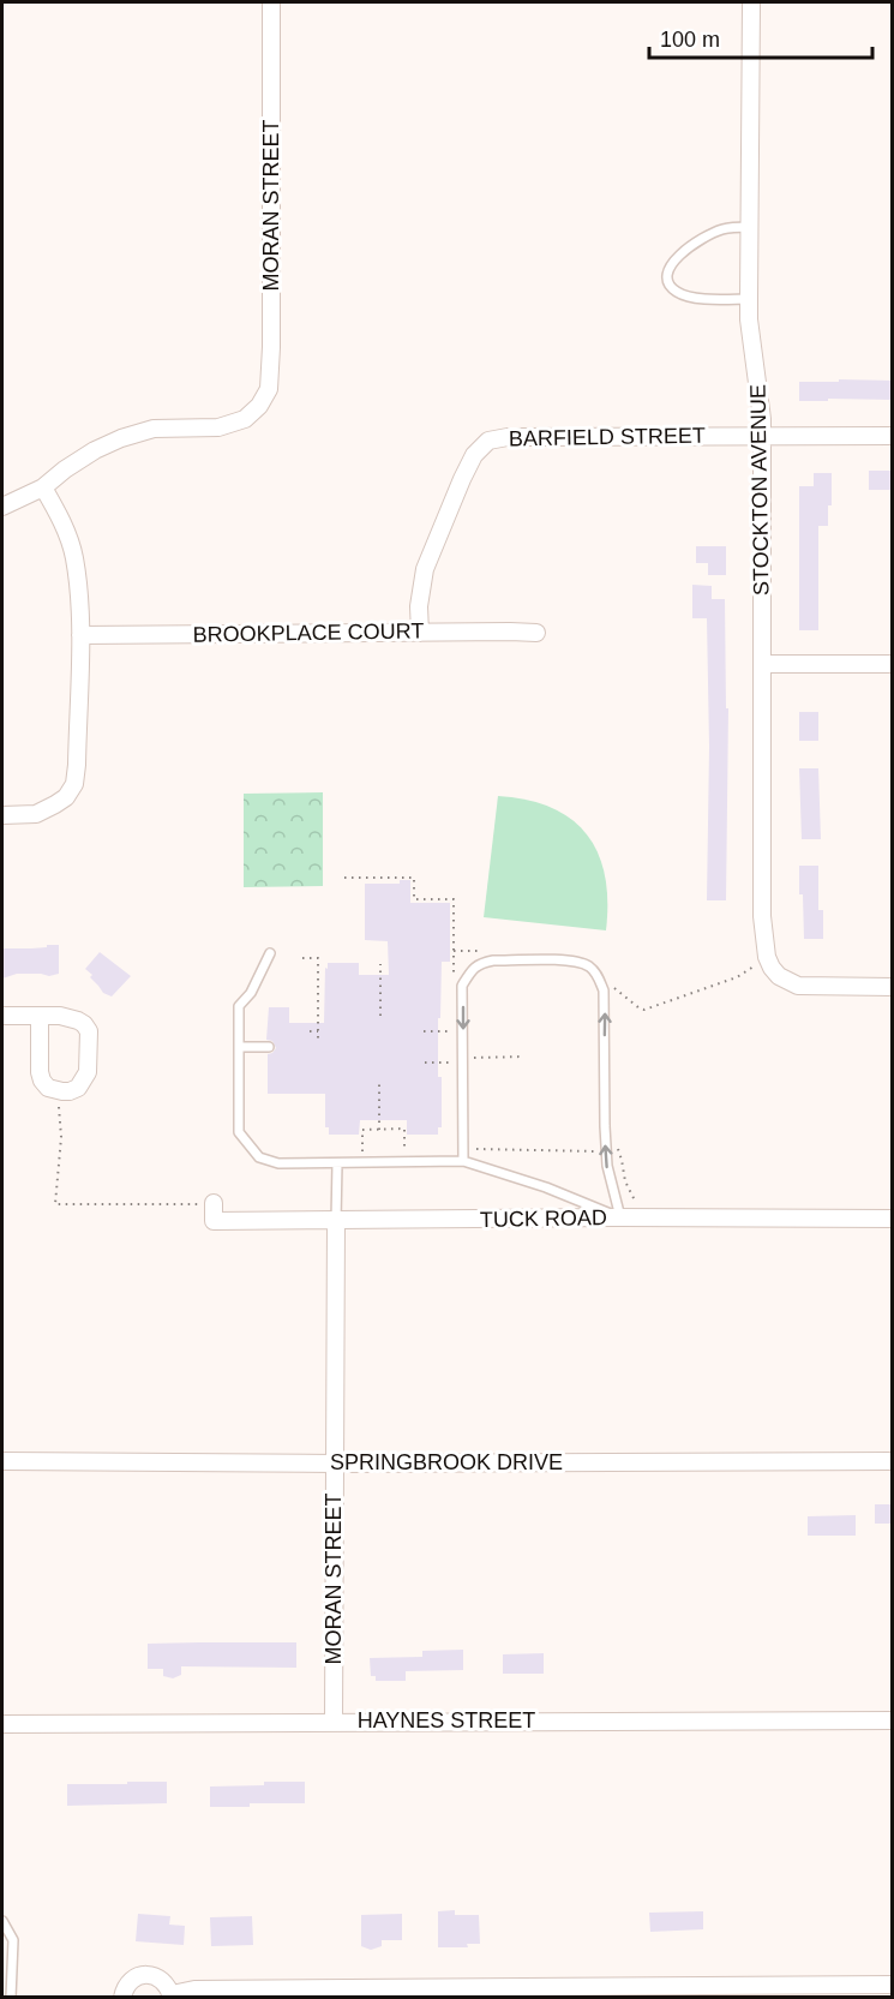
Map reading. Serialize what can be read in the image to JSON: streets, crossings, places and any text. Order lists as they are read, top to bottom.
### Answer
{
  "streets": {
    "street": [
      "MORAN STREET",
      "BARFIELD STREET",
      "STOCKTON AVENUE",
      "BROOKPLACE COURT",
      "TUCK ROAD",
      "SPRINGBROOK DRIVE",
      "HAYNES STREET"
    ]
  },
  "crossings": [
    ["MORAN STREET", "TUCK ROAD"],
    ["MORAN STREET", "SPRINGBROOK DRIVE"],
    ["MORAN STREET", "HAYNES STREET"],
    ["BARFIELD STREET", "STOCKTON AVENUE"],
    ["BARFIELD STREET", "BROOKPLACE COURT"]
  ],
  "scale_bar": "100 m"
}
